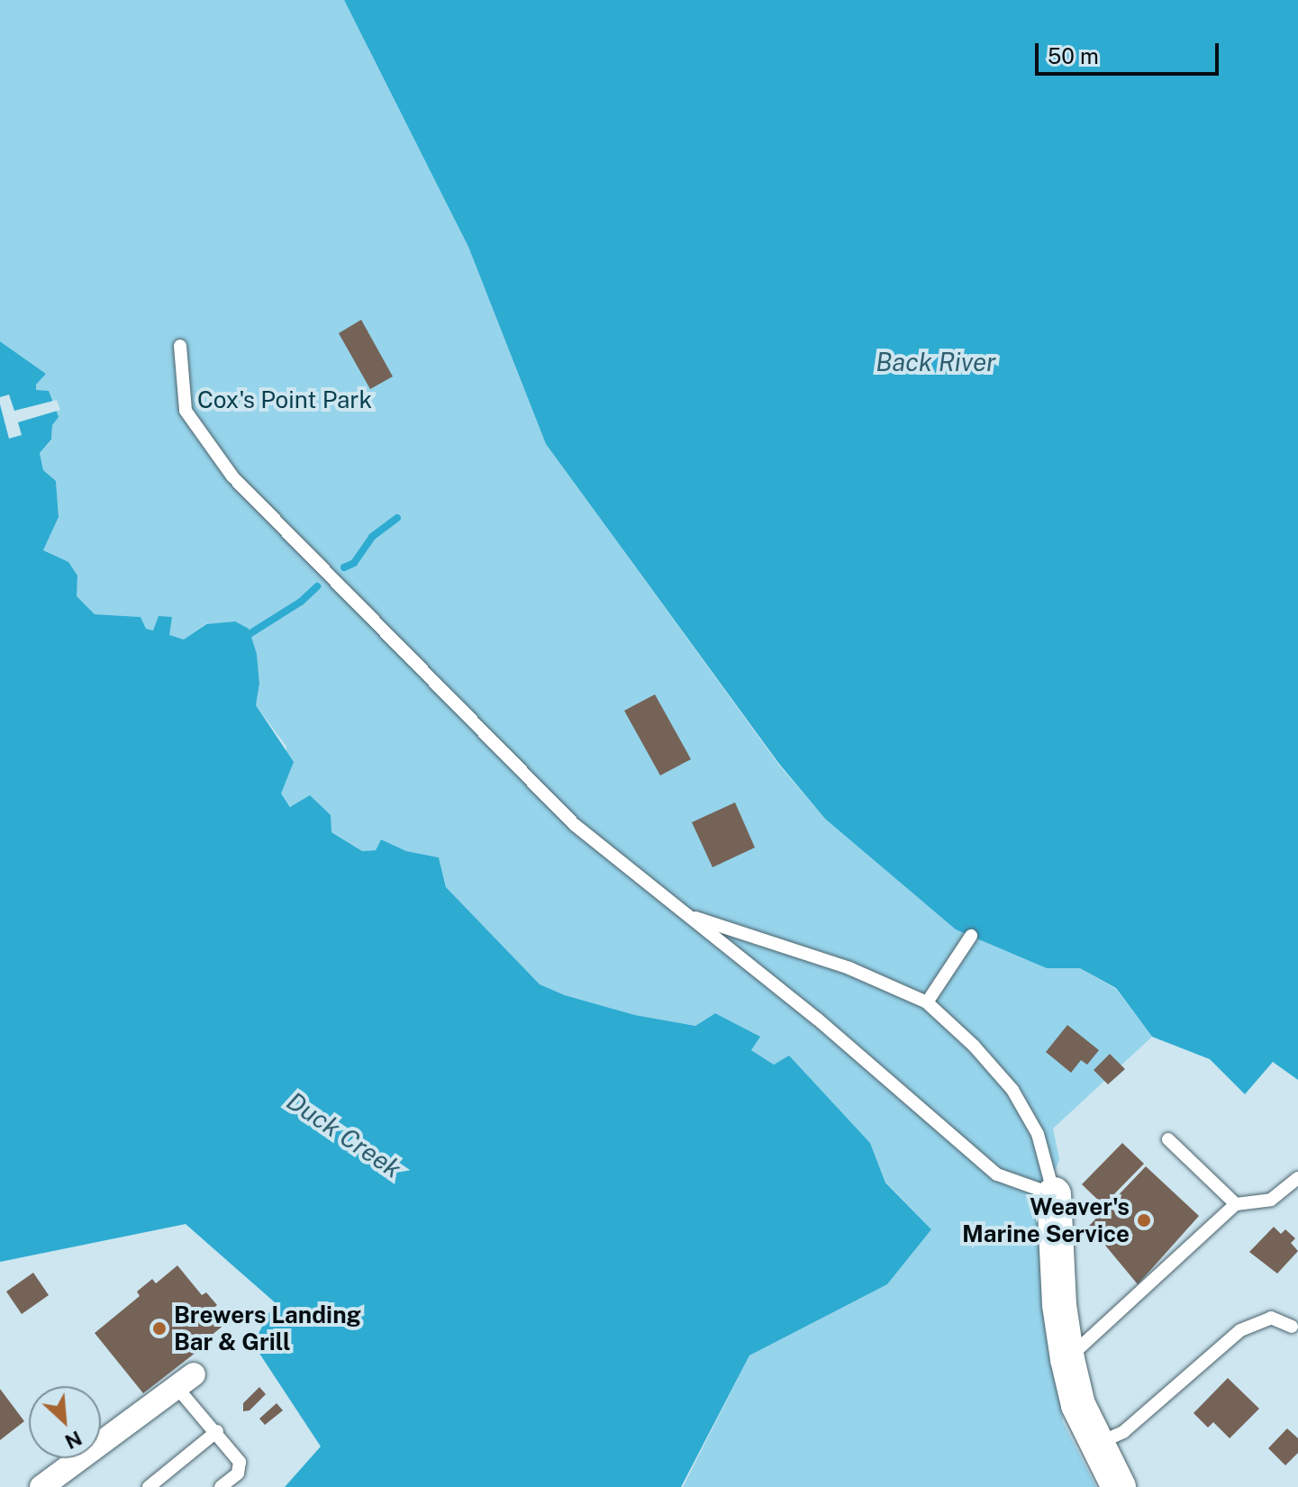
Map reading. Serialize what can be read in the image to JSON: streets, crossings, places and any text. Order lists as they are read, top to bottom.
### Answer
{
  "water": ["Back River", "Duck Creek"],
  "parks": ["Cox's Point Park"],
  "places": ["Weaver's Marine Service", "Brewers Landing Bar & Grill"],
  "scale_bar": "50 m",
  "north": "bottom right"
}
